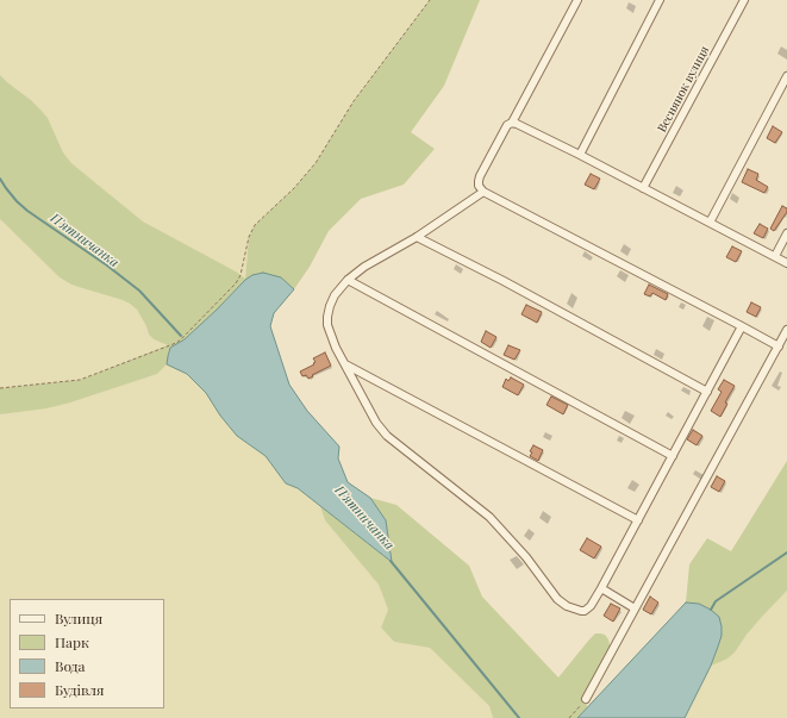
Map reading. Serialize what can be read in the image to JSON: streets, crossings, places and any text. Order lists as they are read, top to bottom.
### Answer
{
  "streets": {
    "street": ["Веснянок вулиця"]
  },
  "water": ["П'ятничанка"],
  "legend": [
    "Вулиця",
    "Парк",
    "Вода",
    "Будівля"
  ]
}
